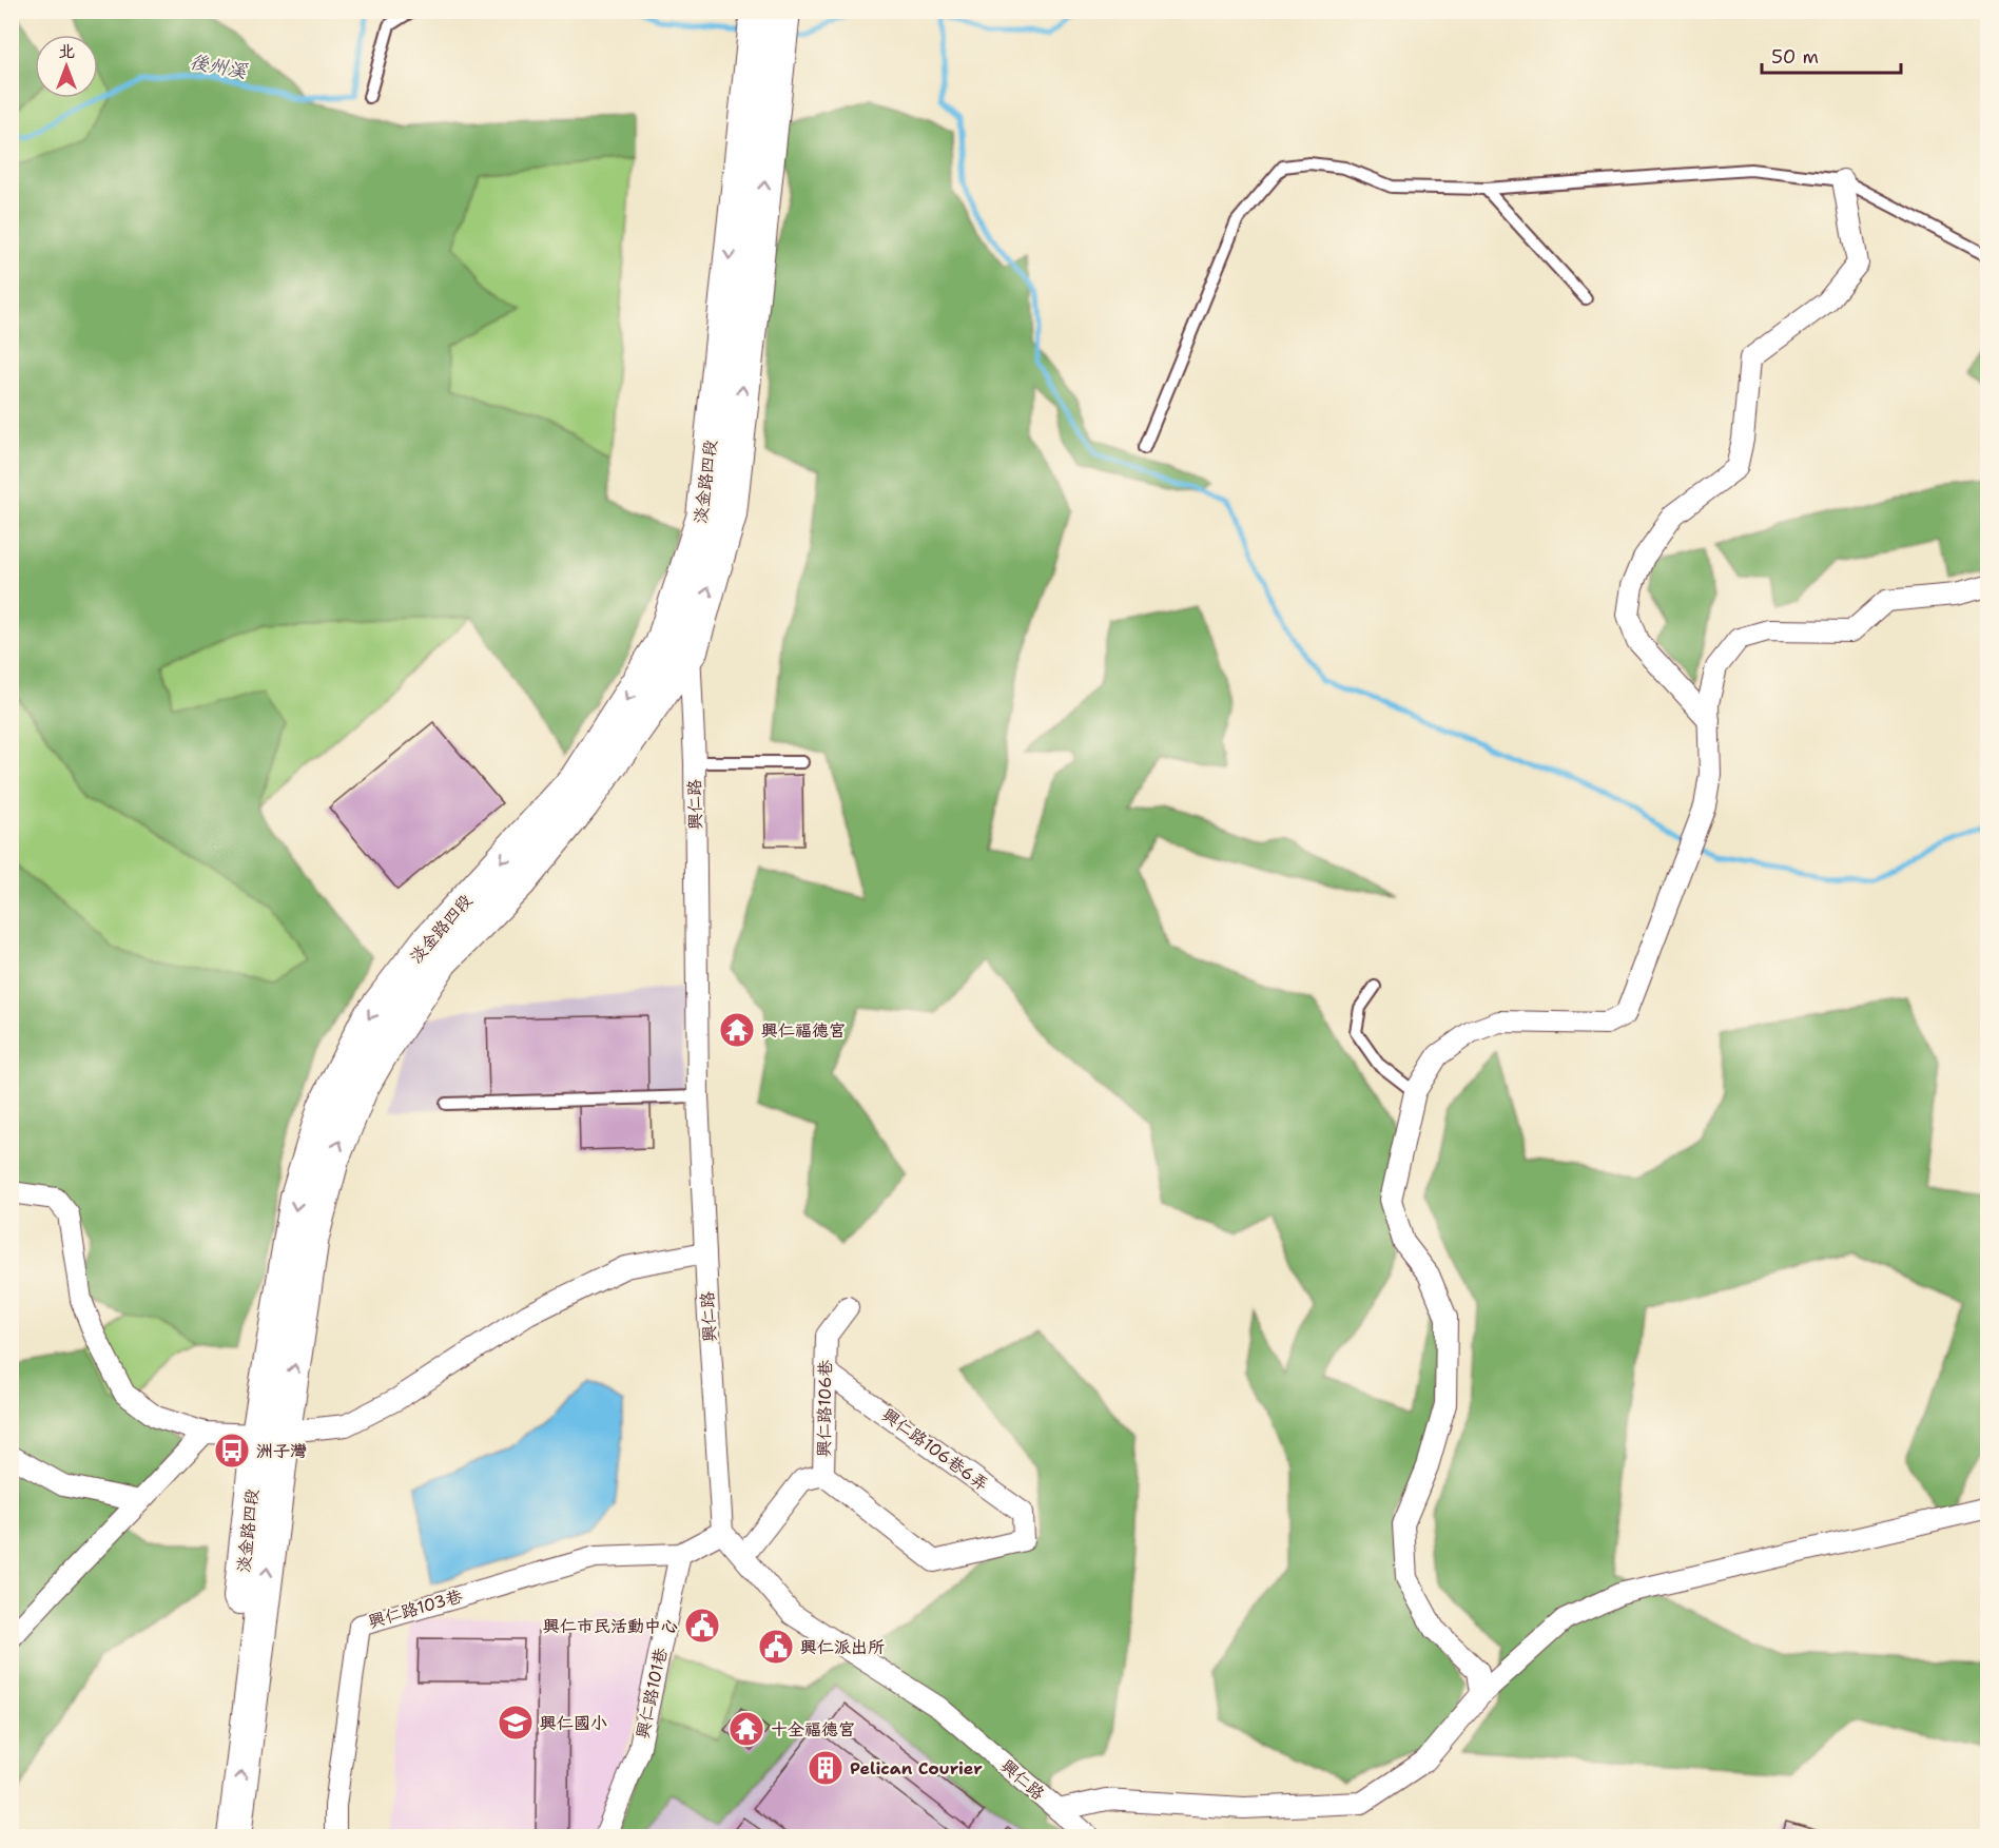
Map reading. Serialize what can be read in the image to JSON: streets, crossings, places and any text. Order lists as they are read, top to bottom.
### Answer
{
  "streets": {
    "main road": ["淡金路四段"],
    "street": [
      "興仁路",
      "興仁路106巷",
      "興仁路106巷6弄",
      "興仁路103巷",
      "興仁路101巷"
    ]
  },
  "crossings": [
    ["淡金路四段", "興仁路"],
    ["興仁路", "興仁路106巷"],
    ["興仁路106巷", "興仁路106巷6弄"],
    ["興仁路103巷", "興仁路101巷"]
  ],
  "water": ["後州溪"],
  "places": {
    "temple": ["興仁福德宮", "十全福德宮"],
    "bus stop": ["洲子灣"],
    "public building": ["興仁市民活動中心", "興仁派出所"],
    "school or university": ["興仁國小"],
    "building": ["Pelican Courier"]
  },
  "scale_bar": "50 m",
  "north": "top"
}
